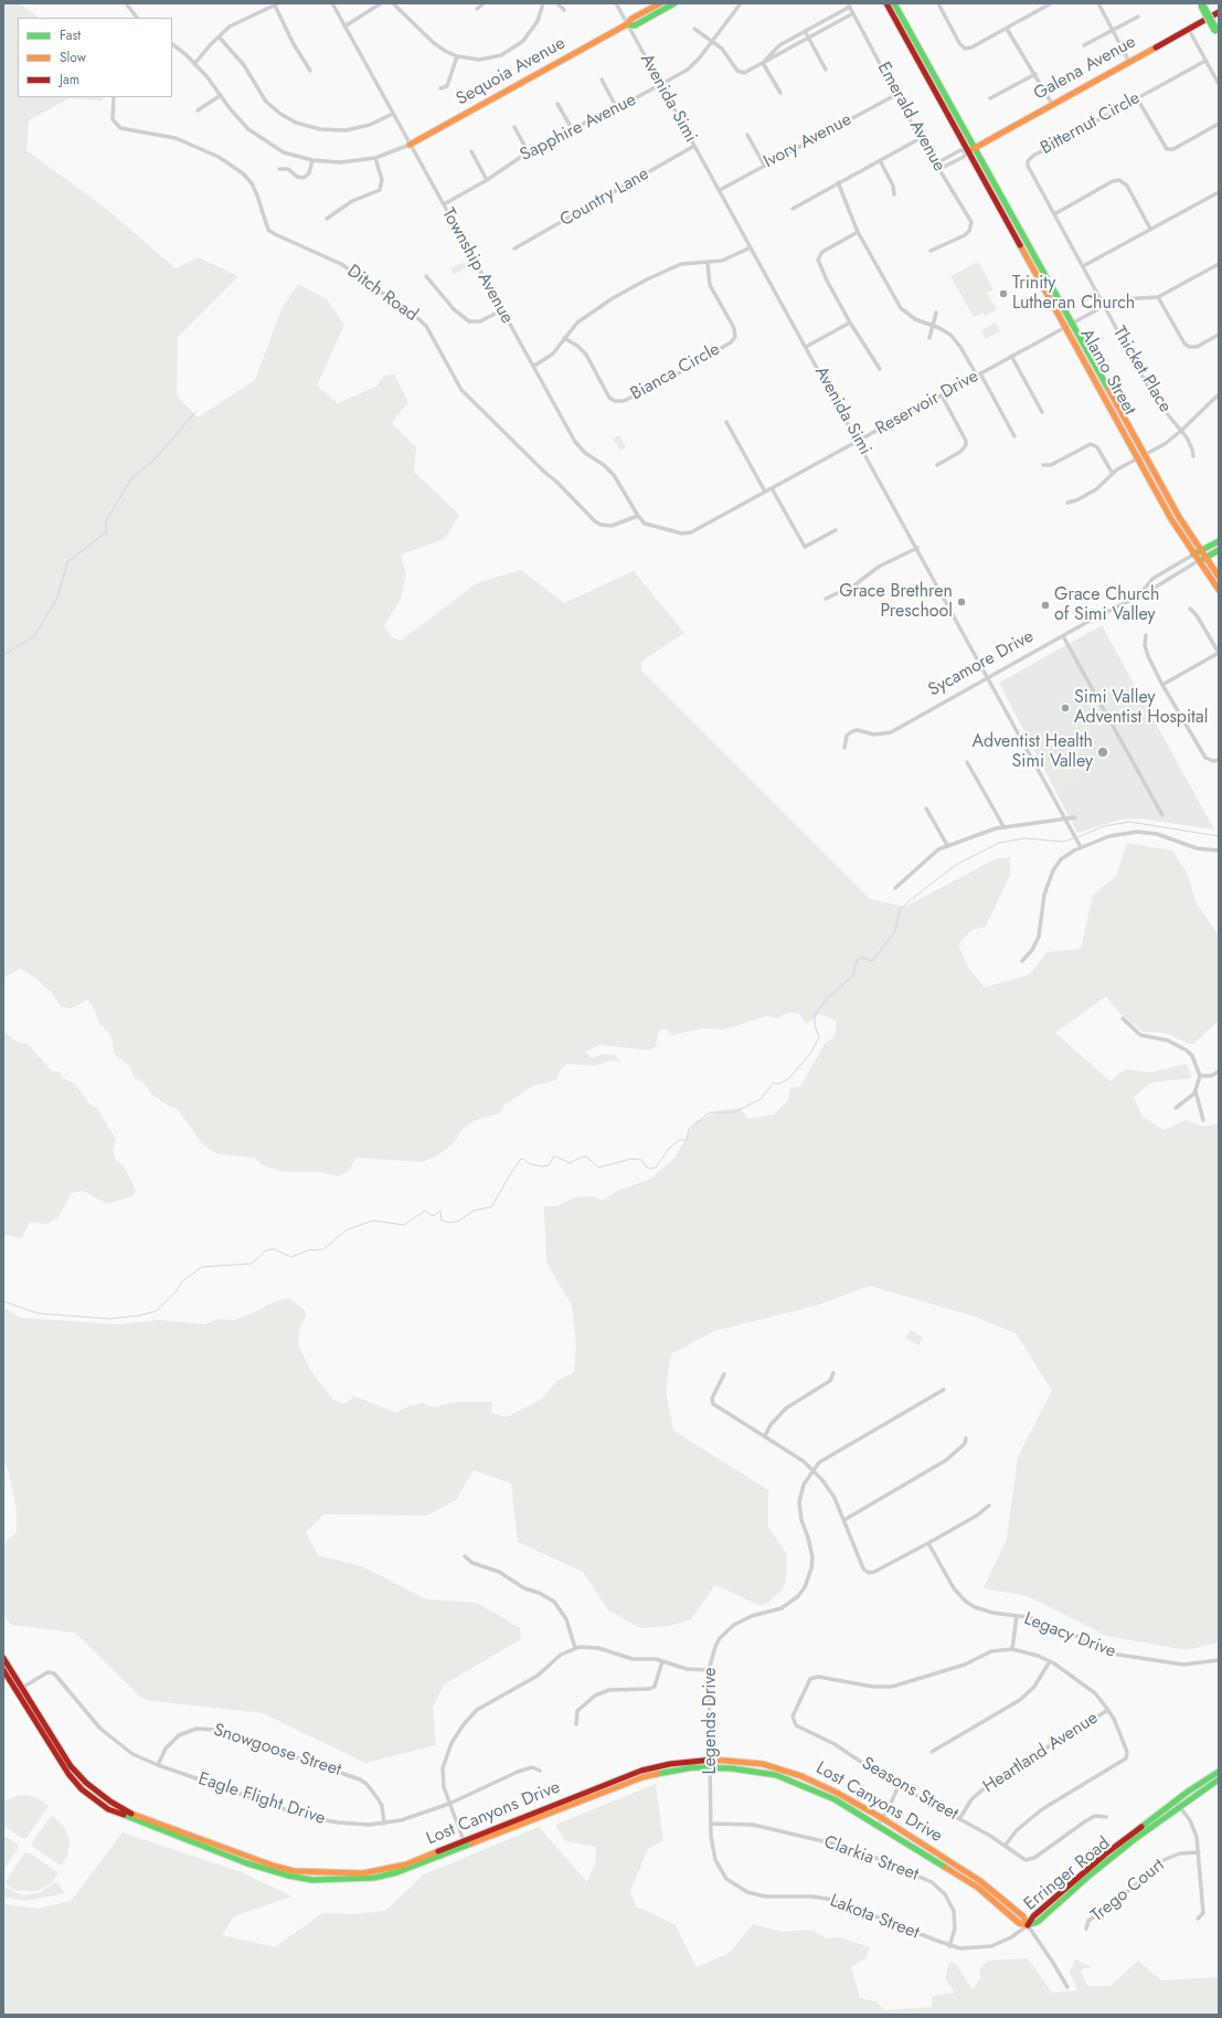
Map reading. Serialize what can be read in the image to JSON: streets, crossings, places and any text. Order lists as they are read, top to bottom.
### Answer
{
  "streets": {
    "main road": [
      "Galena Avenue",
      "Sequoia Avenue",
      "Alamo Street",
      "Sycamore Drive",
      "Lost Canyons Drive",
      "Erringer Road"
    ],
    "street": [
      "Avenida Simi",
      "Emerald Avenue",
      "Bitternut Circle",
      "Sapphire Avenue",
      "Ivory Avenue",
      "Country Lane",
      "Township Avenue",
      "Ditch Road",
      "Thicket Place",
      "Bianca Circle",
      "Reservoir Drive",
      "Legacy Drive",
      "Legends Drive",
      "Snowgoose Street",
      "Heartland Avenue",
      "Seasons Street",
      "Eagle Flight Drive",
      "Clarkia Street",
      "Trego Court",
      "Lakota Street"
    ]
  },
  "crossings": [
    ["Galena Avenue", "Emerald Avenue"],
    ["Galena Avenue", "Alamo Street"],
    ["Sequoia Avenue", "Avenida Simi"],
    ["Sequoia Avenue", "Township Avenue"],
    ["Avenida Simi", "Sapphire Avenue"],
    ["Avenida Simi", "Ivory Avenue"],
    ["Avenida Simi", "Country Lane"],
    ["Avenida Simi", "Reservoir Drive"],
    ["Avenida Simi", "Sycamore Drive"],
    ["Emerald Avenue", "Ivory Avenue"],
    ["Bitternut Circle", "Thicket Place"],
    ["Bitternut Circle", "Reservoir Drive"],
    ["Sapphire Avenue", "Township Avenue"],
    ["Township Avenue", "Ditch Road"],
    ["Township Avenue", "Reservoir Drive"],
    ["Ditch Road", "Reservoir Drive"],
    ["Thicket Place", "Reservoir Drive"],
    ["Alamo Street", "Reservoir Drive"],
    ["Alamo Street", "Sycamore Drive"],
    ["Legends Drive", "Lost Canyons Drive"],
    ["Legends Drive", "Clarkia Street"],
    ["Legends Drive", "Lakota Street"],
    ["Snowgoose Street", "Eagle Flight Drive"],
    ["Heartland Avenue", "Seasons Street"],
    ["Eagle Flight Drive", "Lost Canyons Drive"],
    ["Lost Canyons Drive", "Erringer Road"],
    ["Lost Canyons Drive", "Lakota Street"],
    ["Clarkia Street", "Lakota Street"],
    ["Erringer Road", "Lakota Street"]
  ],
  "places": [
    "Trinity Lutheran Church",
    "Grace Brethren Preschool",
    "Grace Church of Simi Valley",
    "Simi Valley Adventist Hospital",
    "Adventist Health Simi Valley"
  ],
  "legend": ["Fast", "Slow", "Jam"]
}
